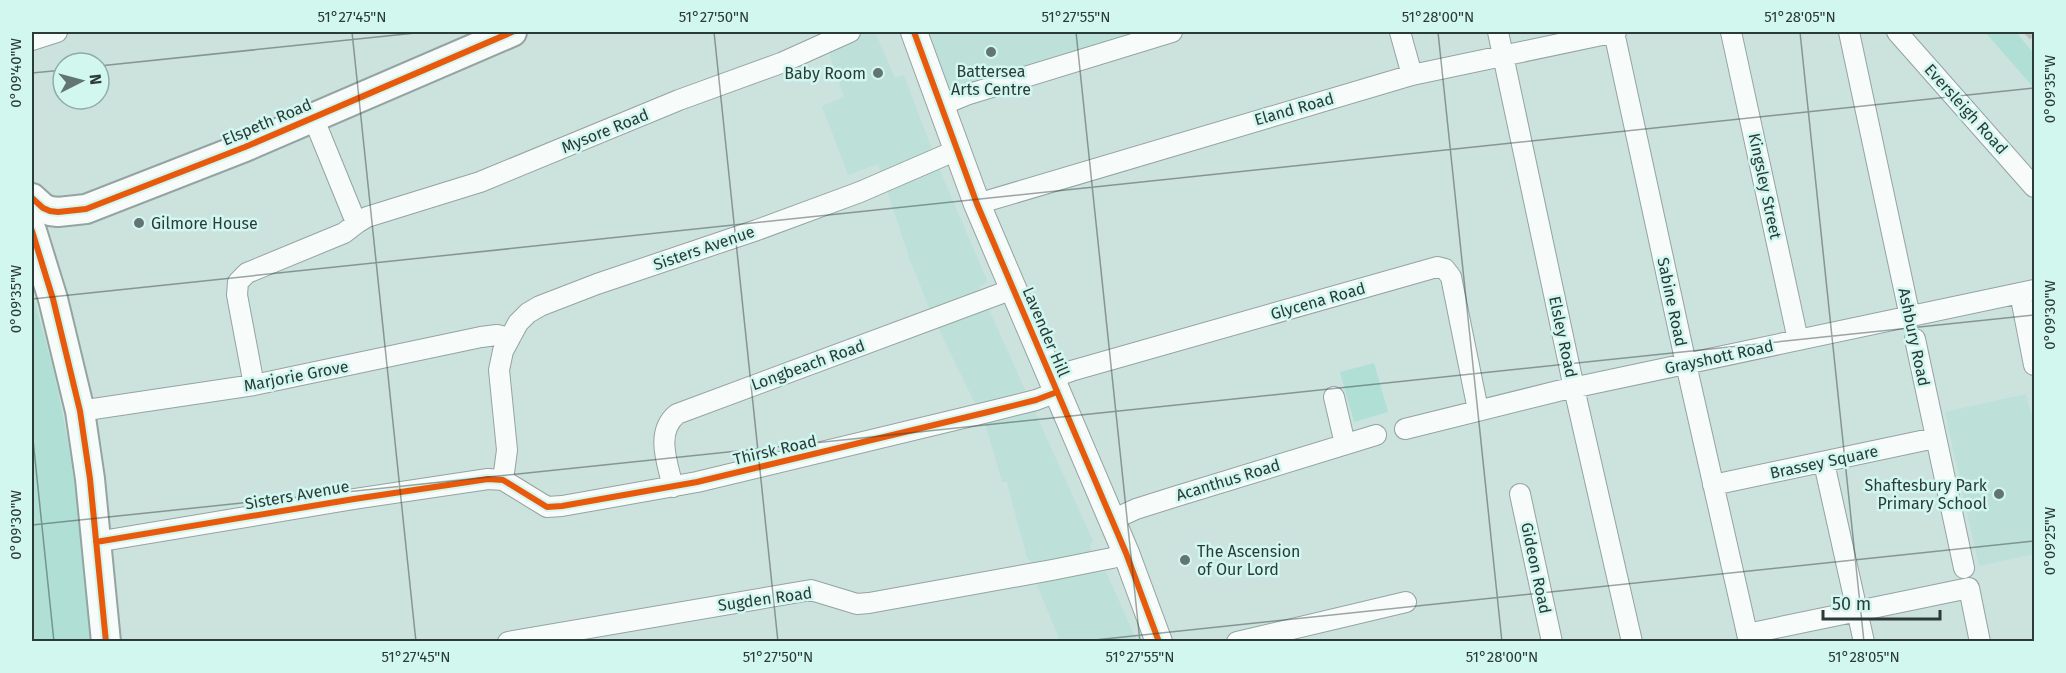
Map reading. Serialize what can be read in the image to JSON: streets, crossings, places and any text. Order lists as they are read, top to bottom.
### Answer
{
  "streets": {
    "highway": ["Elspeth Road"],
    "main road": ["Lavender Hill"],
    "street": [
      "Eland Road",
      "Eversleigh Road",
      "Mysore Road",
      "Kingsley Street",
      "Sisters Avenue",
      "Glycena Road",
      "Sabine Road",
      "Elsley Road",
      "Ashbury Road",
      "Grayshott Road",
      "Longbeach Road",
      "Marjorie Grove",
      "Thirsk Road",
      "Brassey Square",
      "Acanthus Road",
      "Gideon Road",
      "Sugden Road"
    ]
  },
  "crossings": [
    ["Eland Road", "Sabine Road"],
    ["Eland Road", "Lavender Hill"],
    ["Eland Road", "Elsley Road"],
    ["Mysore Road", "Marjorie Grove"],
    ["Kingsley Street", "Grayshott Road"],
    ["Sisters Avenue", "Lavender Hill"],
    ["Sisters Avenue", "Marjorie Grove"],
    ["Sisters Avenue", "Thirsk Road"],
    ["Glycena Road", "Lavender Hill"],
    ["Glycena Road", "Grayshott Road"],
    ["Glycena Road", "Thirsk Road"],
    ["Sabine Road", "Grayshott Road"],
    ["Sabine Road", "Brassey Square"],
    ["Lavender Hill", "Longbeach Road"],
    ["Lavender Hill", "Thirsk Road"],
    ["Lavender Hill", "Acanthus Road"],
    ["Lavender Hill", "Sugden Road"],
    ["Elsley Road", "Grayshott Road"],
    ["Ashbury Road", "Grayshott Road"],
    ["Ashbury Road", "Brassey Square"],
    ["Longbeach Road", "Thirsk Road"]
  ],
  "places": [
    "Battersea Arts Centre",
    "Baby Room",
    "Gilmore House",
    "Shaftesbury Park Primary School",
    "The Ascension of Our Lord"
  ],
  "scale_bar": "50 m",
  "north": "right",
  "coordinates": [
    "51°27'45\"N",
    "51°27'50\"N",
    "51°27'55\"N",
    "51°28'00\"N",
    "51°28'05\"N",
    "0°09'40\"W",
    "0°09'35\"W",
    "0°09'30\"W",
    "0°09'25\"W"
  ]
}
